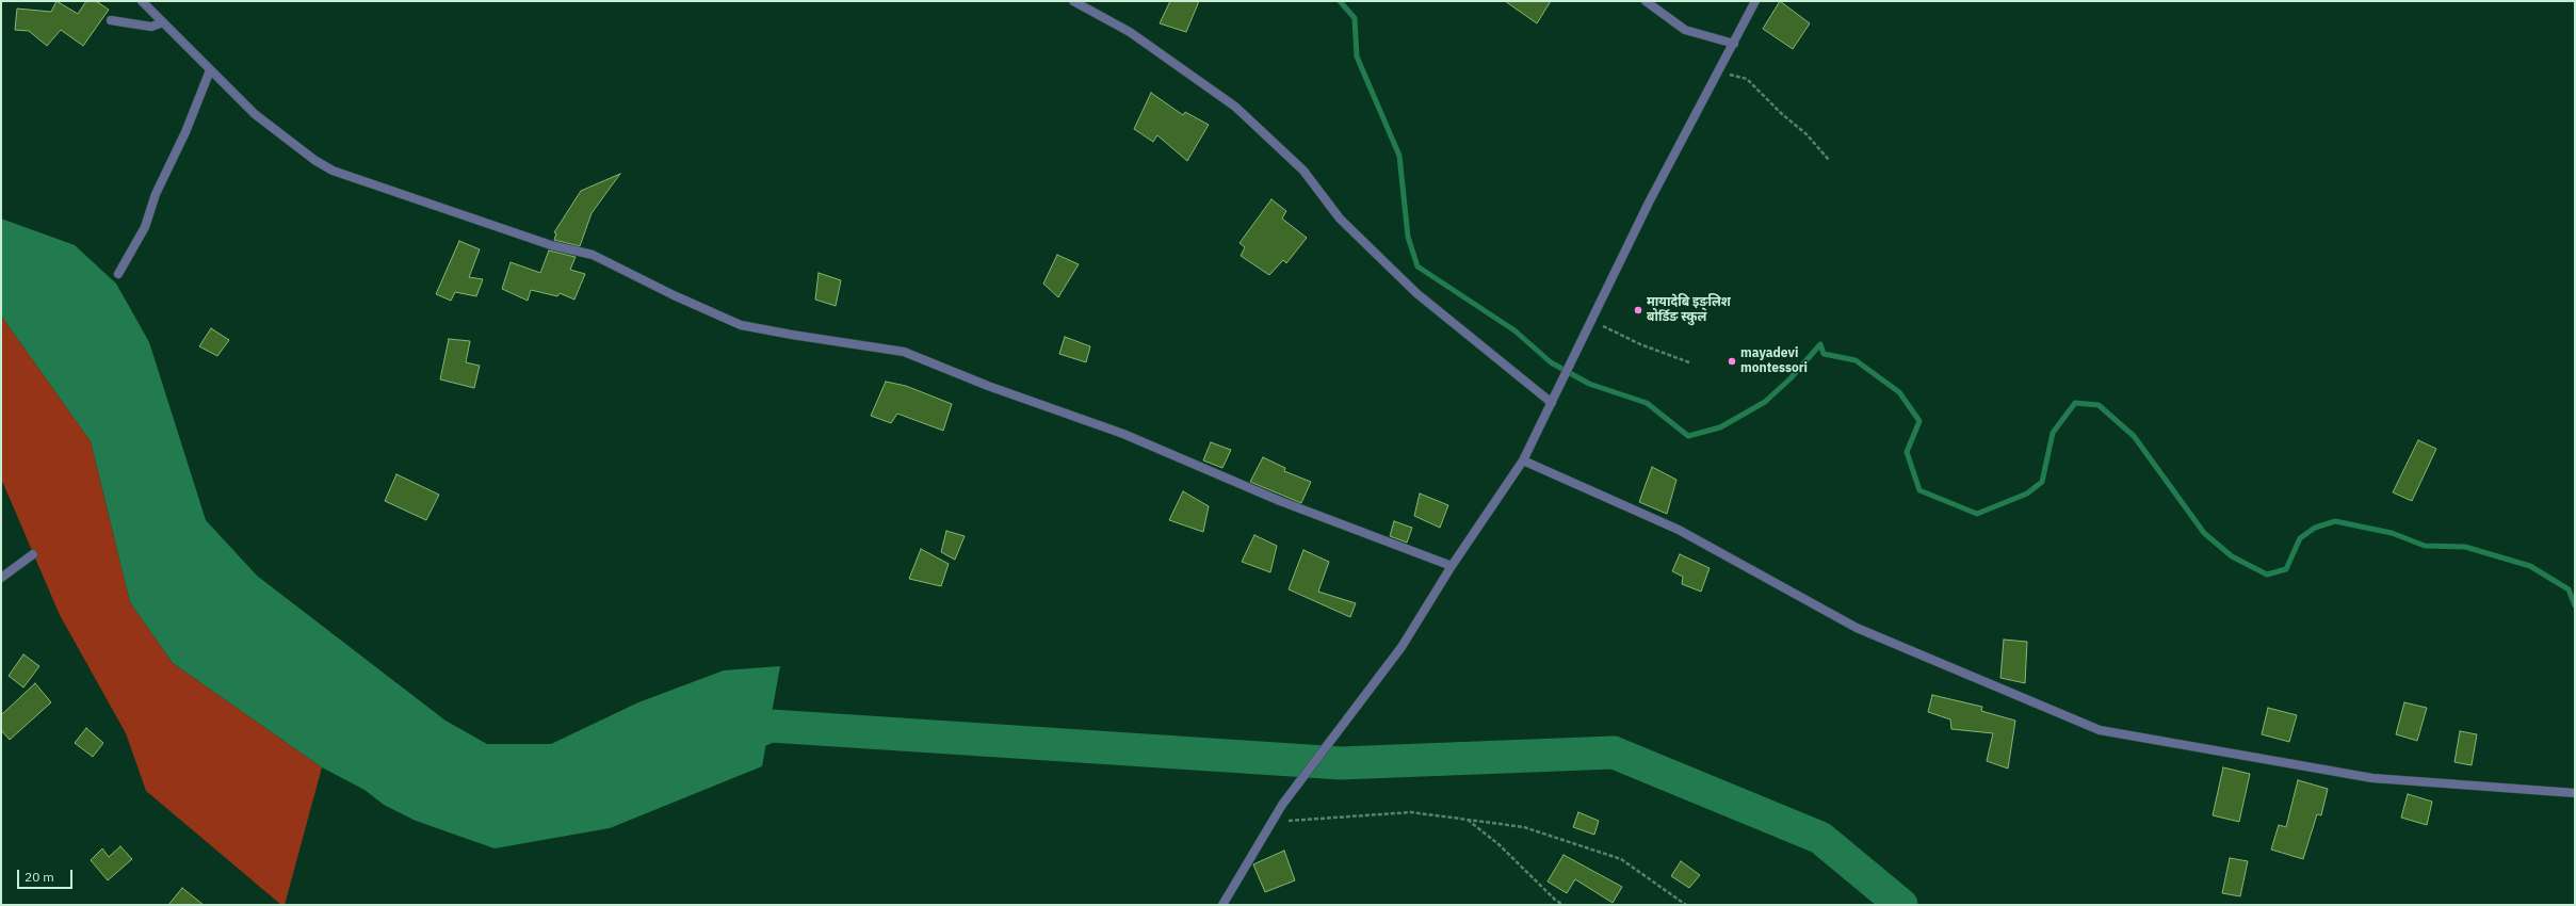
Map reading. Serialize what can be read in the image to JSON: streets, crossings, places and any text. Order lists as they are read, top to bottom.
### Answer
{
  "places": ["मायादेबि इङ्लिश बोर्डिङ स्कुल", "mayadevi montessori"],
  "scale_bar": "20 m"
}
